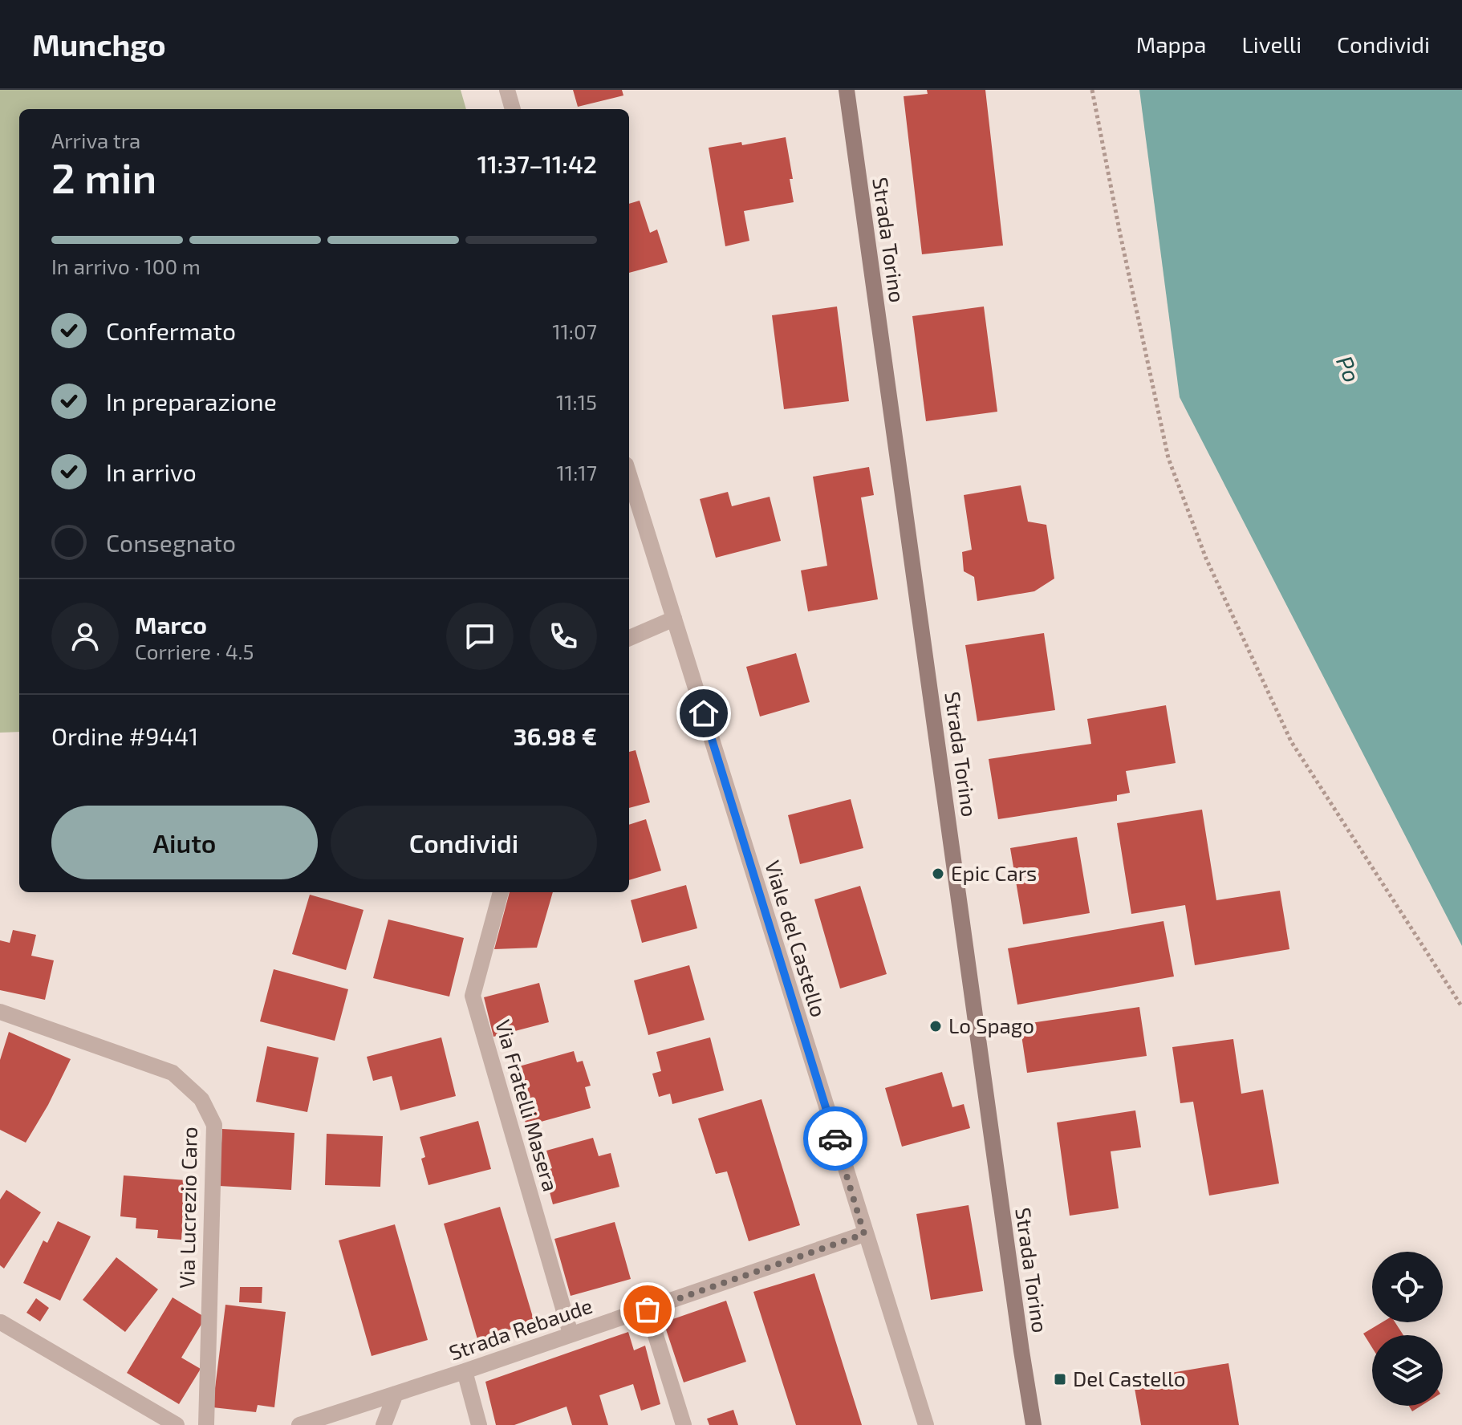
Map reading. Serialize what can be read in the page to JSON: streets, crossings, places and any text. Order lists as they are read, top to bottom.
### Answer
{
  "streets": {
    "main road": ["Strada Torino"],
    "street": [
      "Viale del Castello",
      "Via Fratelli Masera",
      "Via Lucrezio Caro",
      "Strada Rebaude"
    ]
  },
  "crossings": [
    ["Viale del Castello", "Strada Rebaude"],
    ["Via Fratelli Masera", "Strada Rebaude"]
  ],
  "water": ["Po"],
  "places": {
    "other": ["Epic Cars", "Lo Spago"],
    "transit": ["Del Castello"]
  },
  "page": {
    "header": "Munchgo",
    "nav": ["Mappa", "Livelli", "Condividi"],
    "heading": ["2 min", "Arriva tra", "11:37–11:42"],
    "panel": [
      "Marco",
      "Corriere · 4.5",
      "Ordine #9441",
      "36.98 €"
    ],
    "bar": "In arrivo · 100 m",
    "list": [
      ["Confermato", "11:07"],
      ["In preparazione", "11:15"],
      ["In arrivo", "11:17"],
      "Consegnato"
    ],
    "buttons": ["Aiuto", "Condividi"]
  }
}
